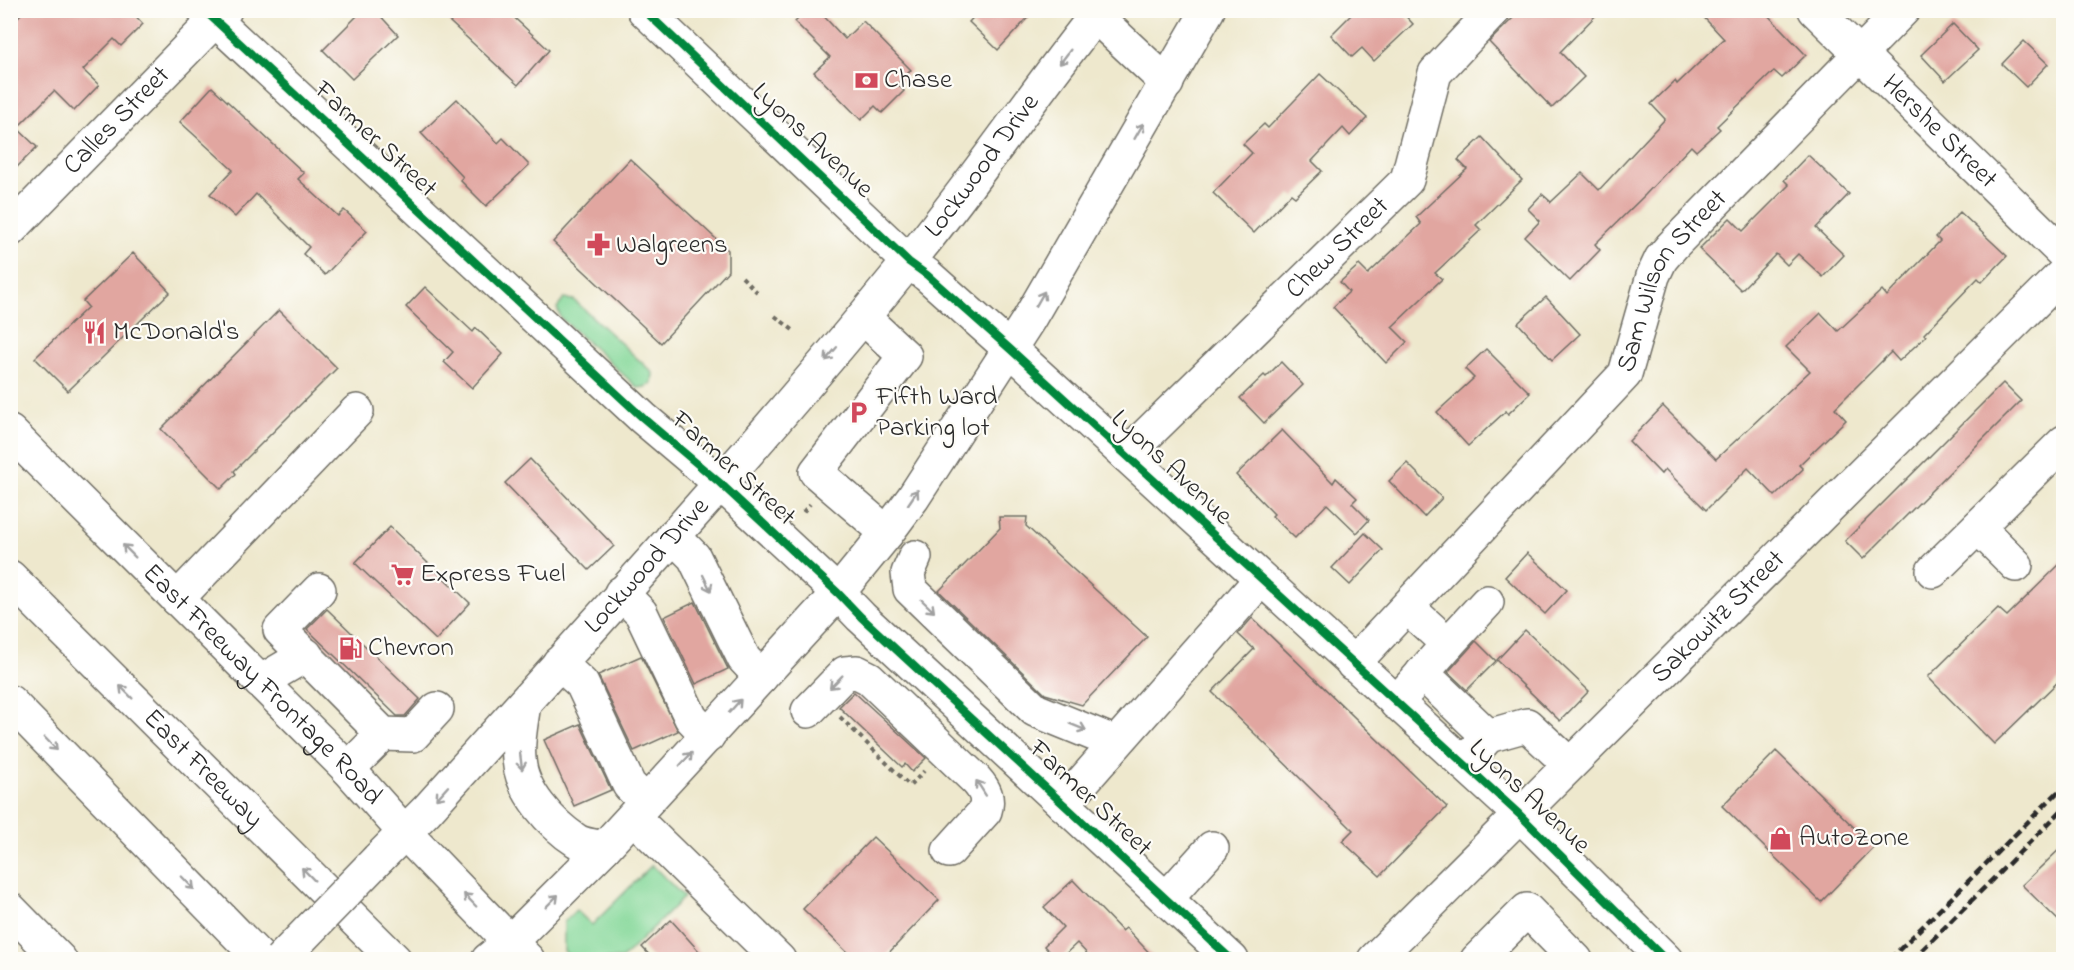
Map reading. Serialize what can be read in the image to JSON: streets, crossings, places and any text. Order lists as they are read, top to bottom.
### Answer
{
  "streets": {
    "main road": [
      "Calles Street",
      "Hershe Street",
      "Farmer Street",
      "Lyons Avenue",
      "Lockwood Drive",
      "Chew Street",
      "Sam Wilson Street",
      "Sakowitz Street",
      "East Freeway Frontage Road",
      "East Freeway"
    ]
  },
  "crossings": [
    ["Calles Street", "Farmer Street"],
    ["Hershe Street", "Sam Wilson Street"],
    ["Farmer Street", "Lockwood Drive"],
    ["Lyons Avenue", "Lockwood Drive"],
    ["Lyons Avenue", "Chew Street"],
    ["Lyons Avenue", "Sam Wilson Street"],
    ["Lyons Avenue", "Sakowitz Street"],
    ["Lockwood Drive", "East Freeway Frontage Road"]
  ],
  "places": {
    "bank": ["Chase"],
    "pharmacy": ["Walgreens"],
    "restaurant": ["McDonald's"],
    "parking": ["Fifth Ward Parking lot"],
    "supermarket": ["Express Fuel"],
    "fuel station": ["Chevron"],
    "shop": ["AutoZone"]
  }
}
